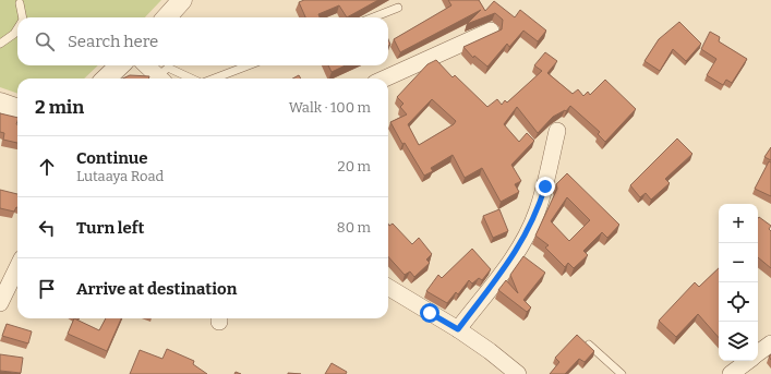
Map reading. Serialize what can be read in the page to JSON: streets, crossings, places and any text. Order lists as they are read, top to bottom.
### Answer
{
  "page": {
    "search": "Search here",
    "heading": ["2 min", "Walk · 100 m"],
    "list": [
      ["Continue", "Lutaaya Road", "20 m"],
      ["Turn left", "80 m"],
      "Arrive at destination"
    ],
    "map_buttons": ["+", "−"]
  }
}
